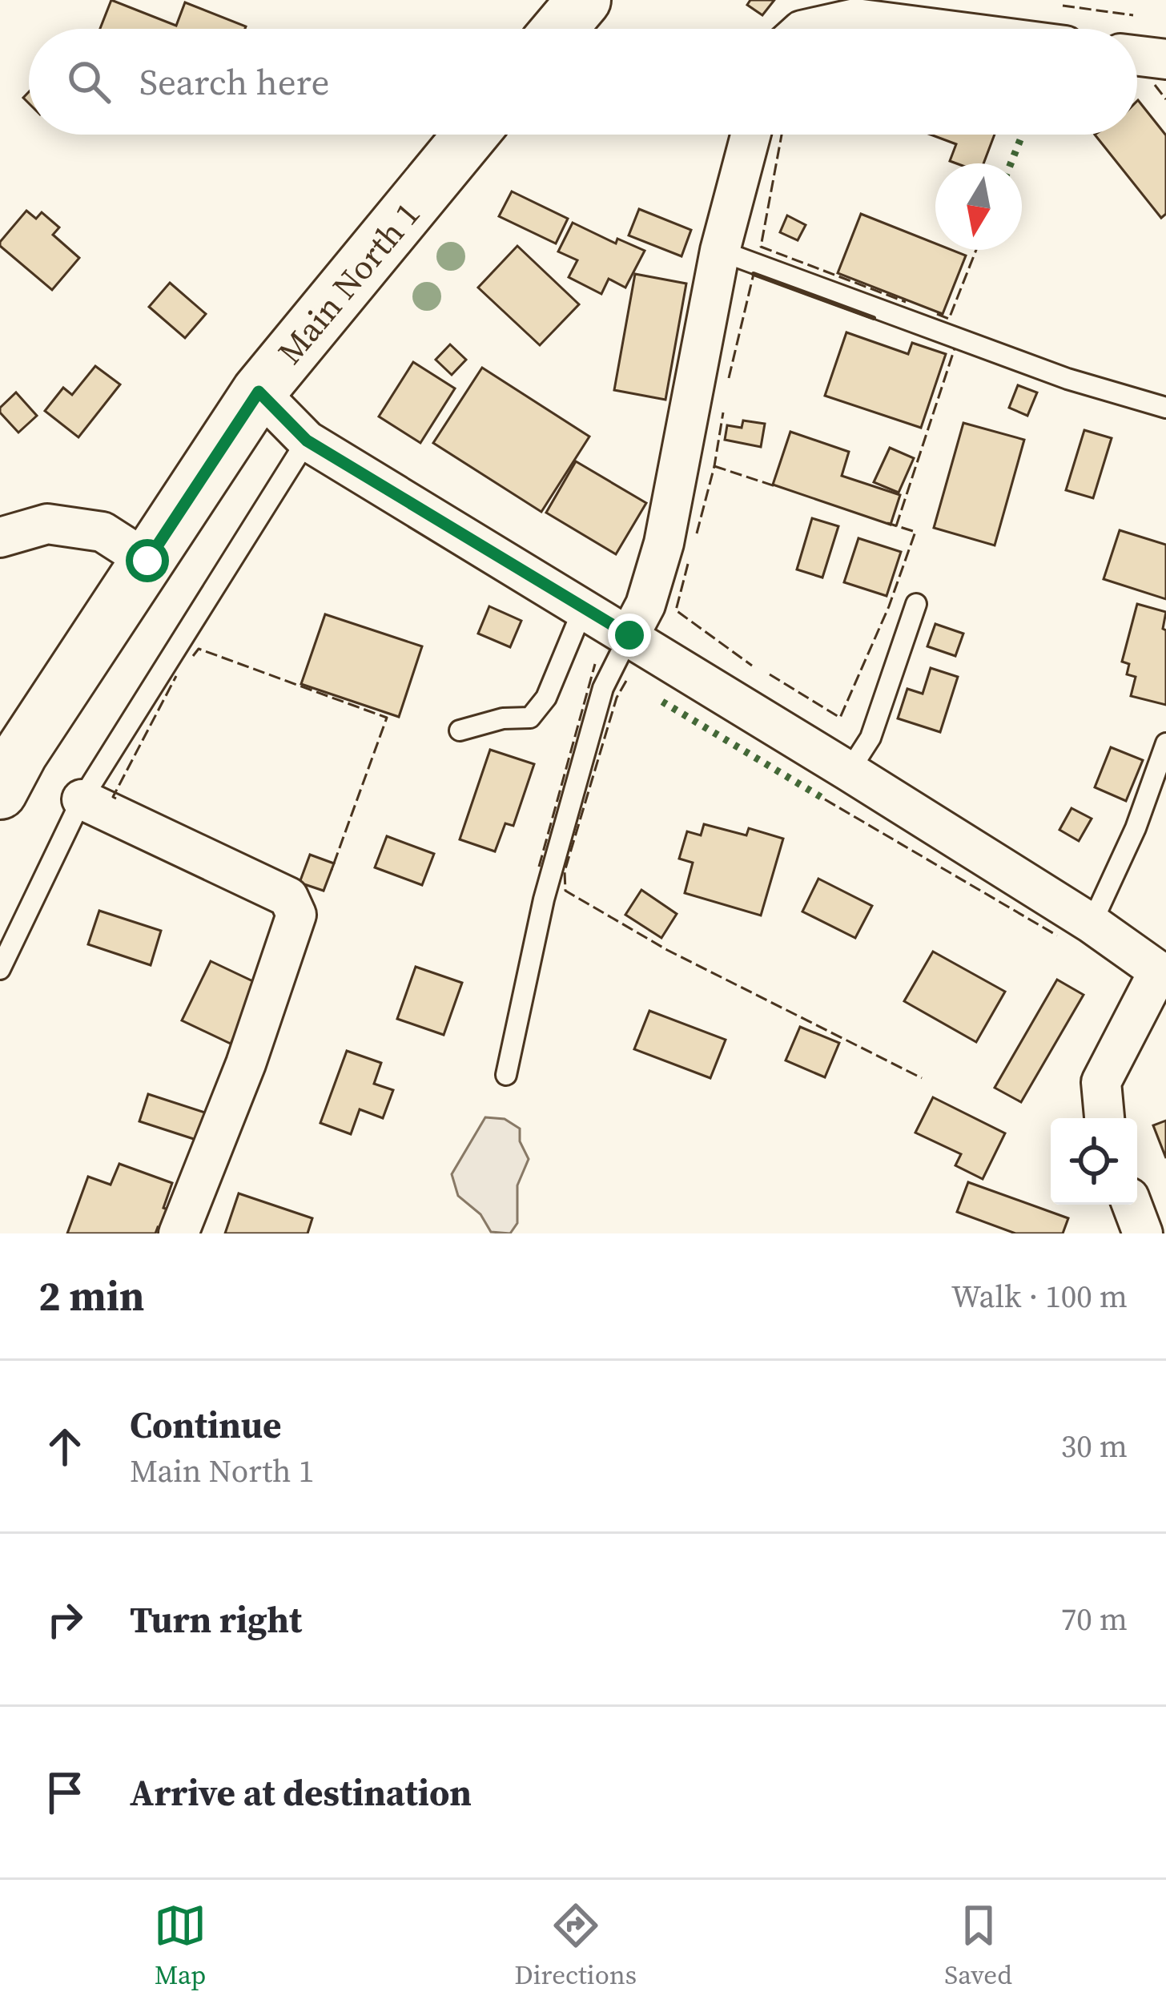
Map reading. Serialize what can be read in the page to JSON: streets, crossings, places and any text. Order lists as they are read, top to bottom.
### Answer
{
  "streets": {
    "main road": ["Main North 1"]
  },
  "north": "bottom",
  "page": {
    "search": "Search here",
    "heading": ["2 min", "Walk · 100 m"],
    "list": [
      ["Continue", "Main North 1", "30 m"],
      ["Turn right", "70 m"],
      "Arrive at destination"
    ],
    "nav": ["Map", "Directions", "Saved"]
  }
}
